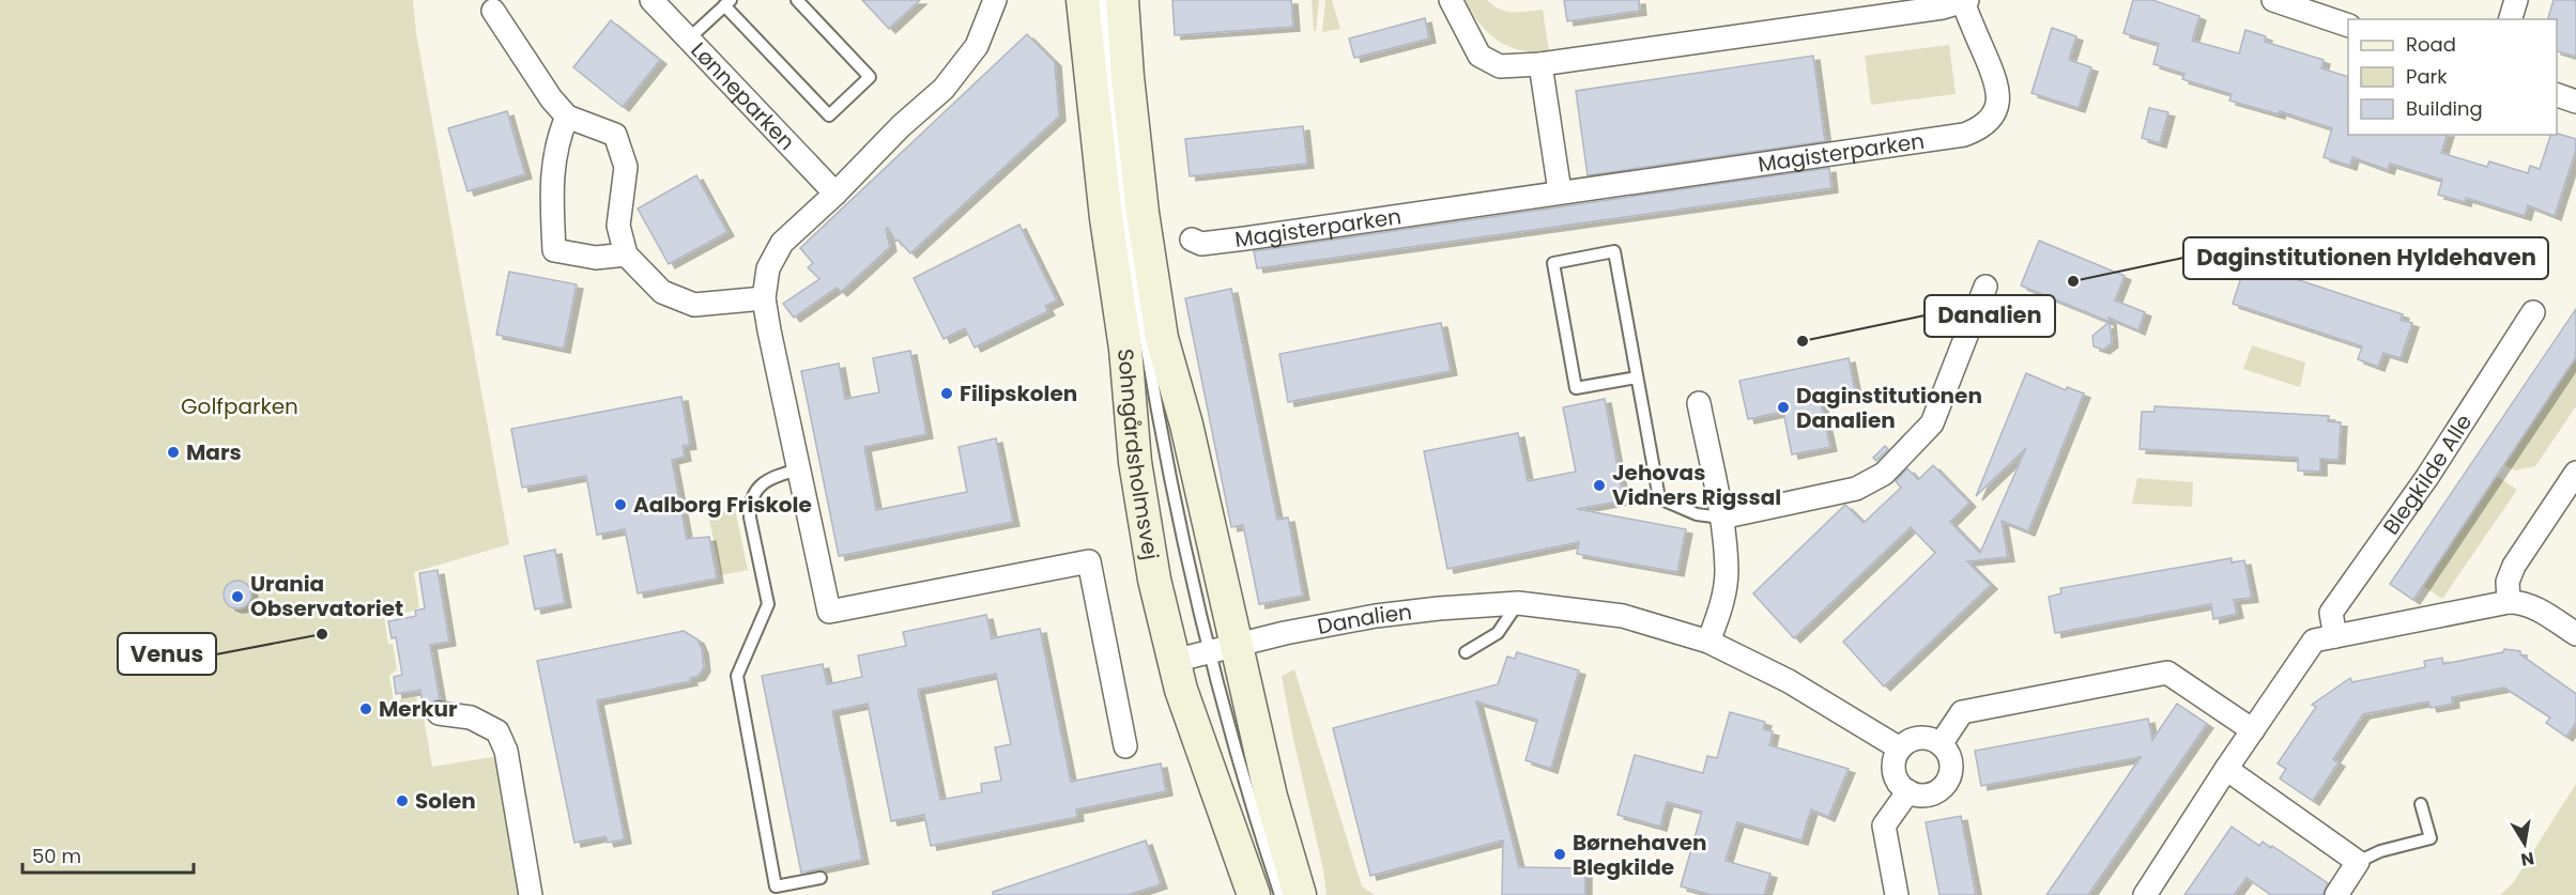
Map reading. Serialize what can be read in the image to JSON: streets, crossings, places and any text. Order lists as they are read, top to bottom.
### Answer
{
  "streets": {
    "street": [
      "Lønneparken",
      "Magisterparken",
      "Sohngårdsholmsvej",
      "Blegkilde Alle",
      "Danalien"
    ]
  },
  "crossings": [
    ["Sohngårdsholmsvej", "Danalien"]
  ],
  "parks": ["Golfparken"],
  "places": [
    "Daginstitutionen Hyldehaven",
    "Danalien",
    "Filipskolen",
    "Daginstitutionen Danalien",
    "Mars",
    "Jehovas Vidners Rigssal",
    "Aalborg Friskole",
    "Urania Observatoriet",
    "Venus",
    "Merkur",
    "Solen",
    "Børnehaven Blegkilde"
  ],
  "legend": ["Road", "Park", "Building"],
  "scale_bar": "50 m",
  "north": "bottom"
}
